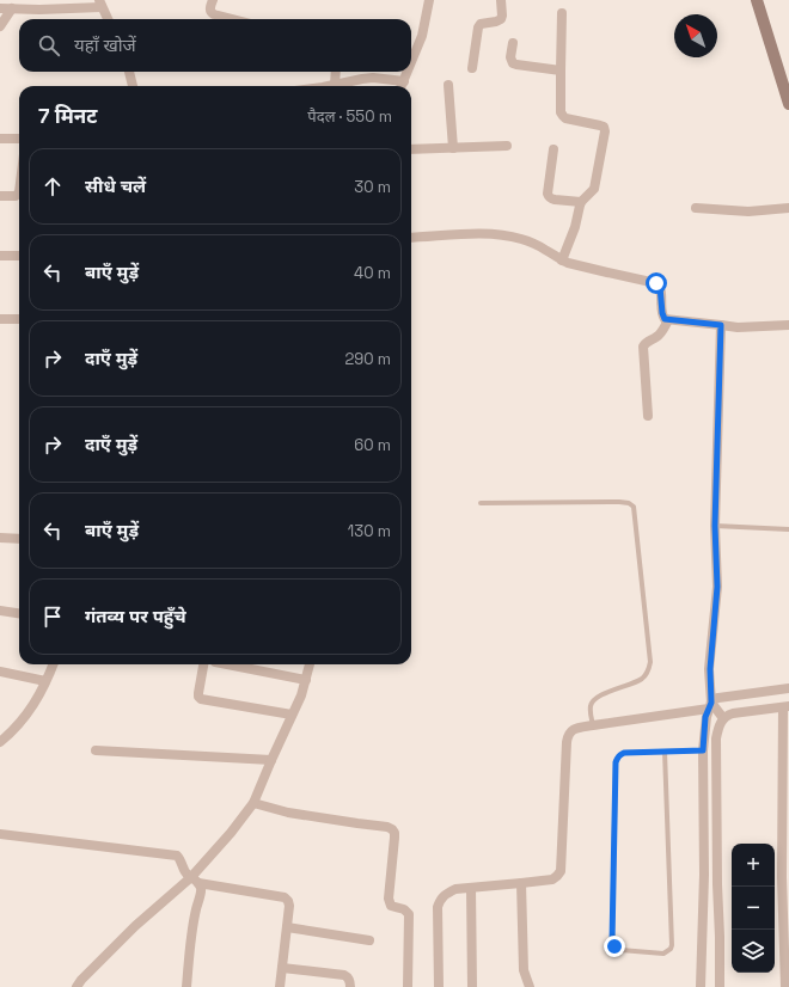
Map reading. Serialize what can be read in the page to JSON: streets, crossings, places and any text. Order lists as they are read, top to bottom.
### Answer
{
  "north": "top left",
  "page": {
    "search": "यहाँ खोजें",
    "heading": ["7 मिनट", "पैदल · 550 m"],
    "list": [
      ["सीधे चलें", "30 m"],
      ["बाएँ मुड़ें", "40 m"],
      ["दाएँ मुड़ें", "290 m"],
      ["दाएँ मुड़ें", "60 m"],
      ["बाएँ मुड़ें", "130 m"],
      "गंतव्य पर पहुँचे"
    ],
    "map_buttons": ["+", "−"]
  }
}
